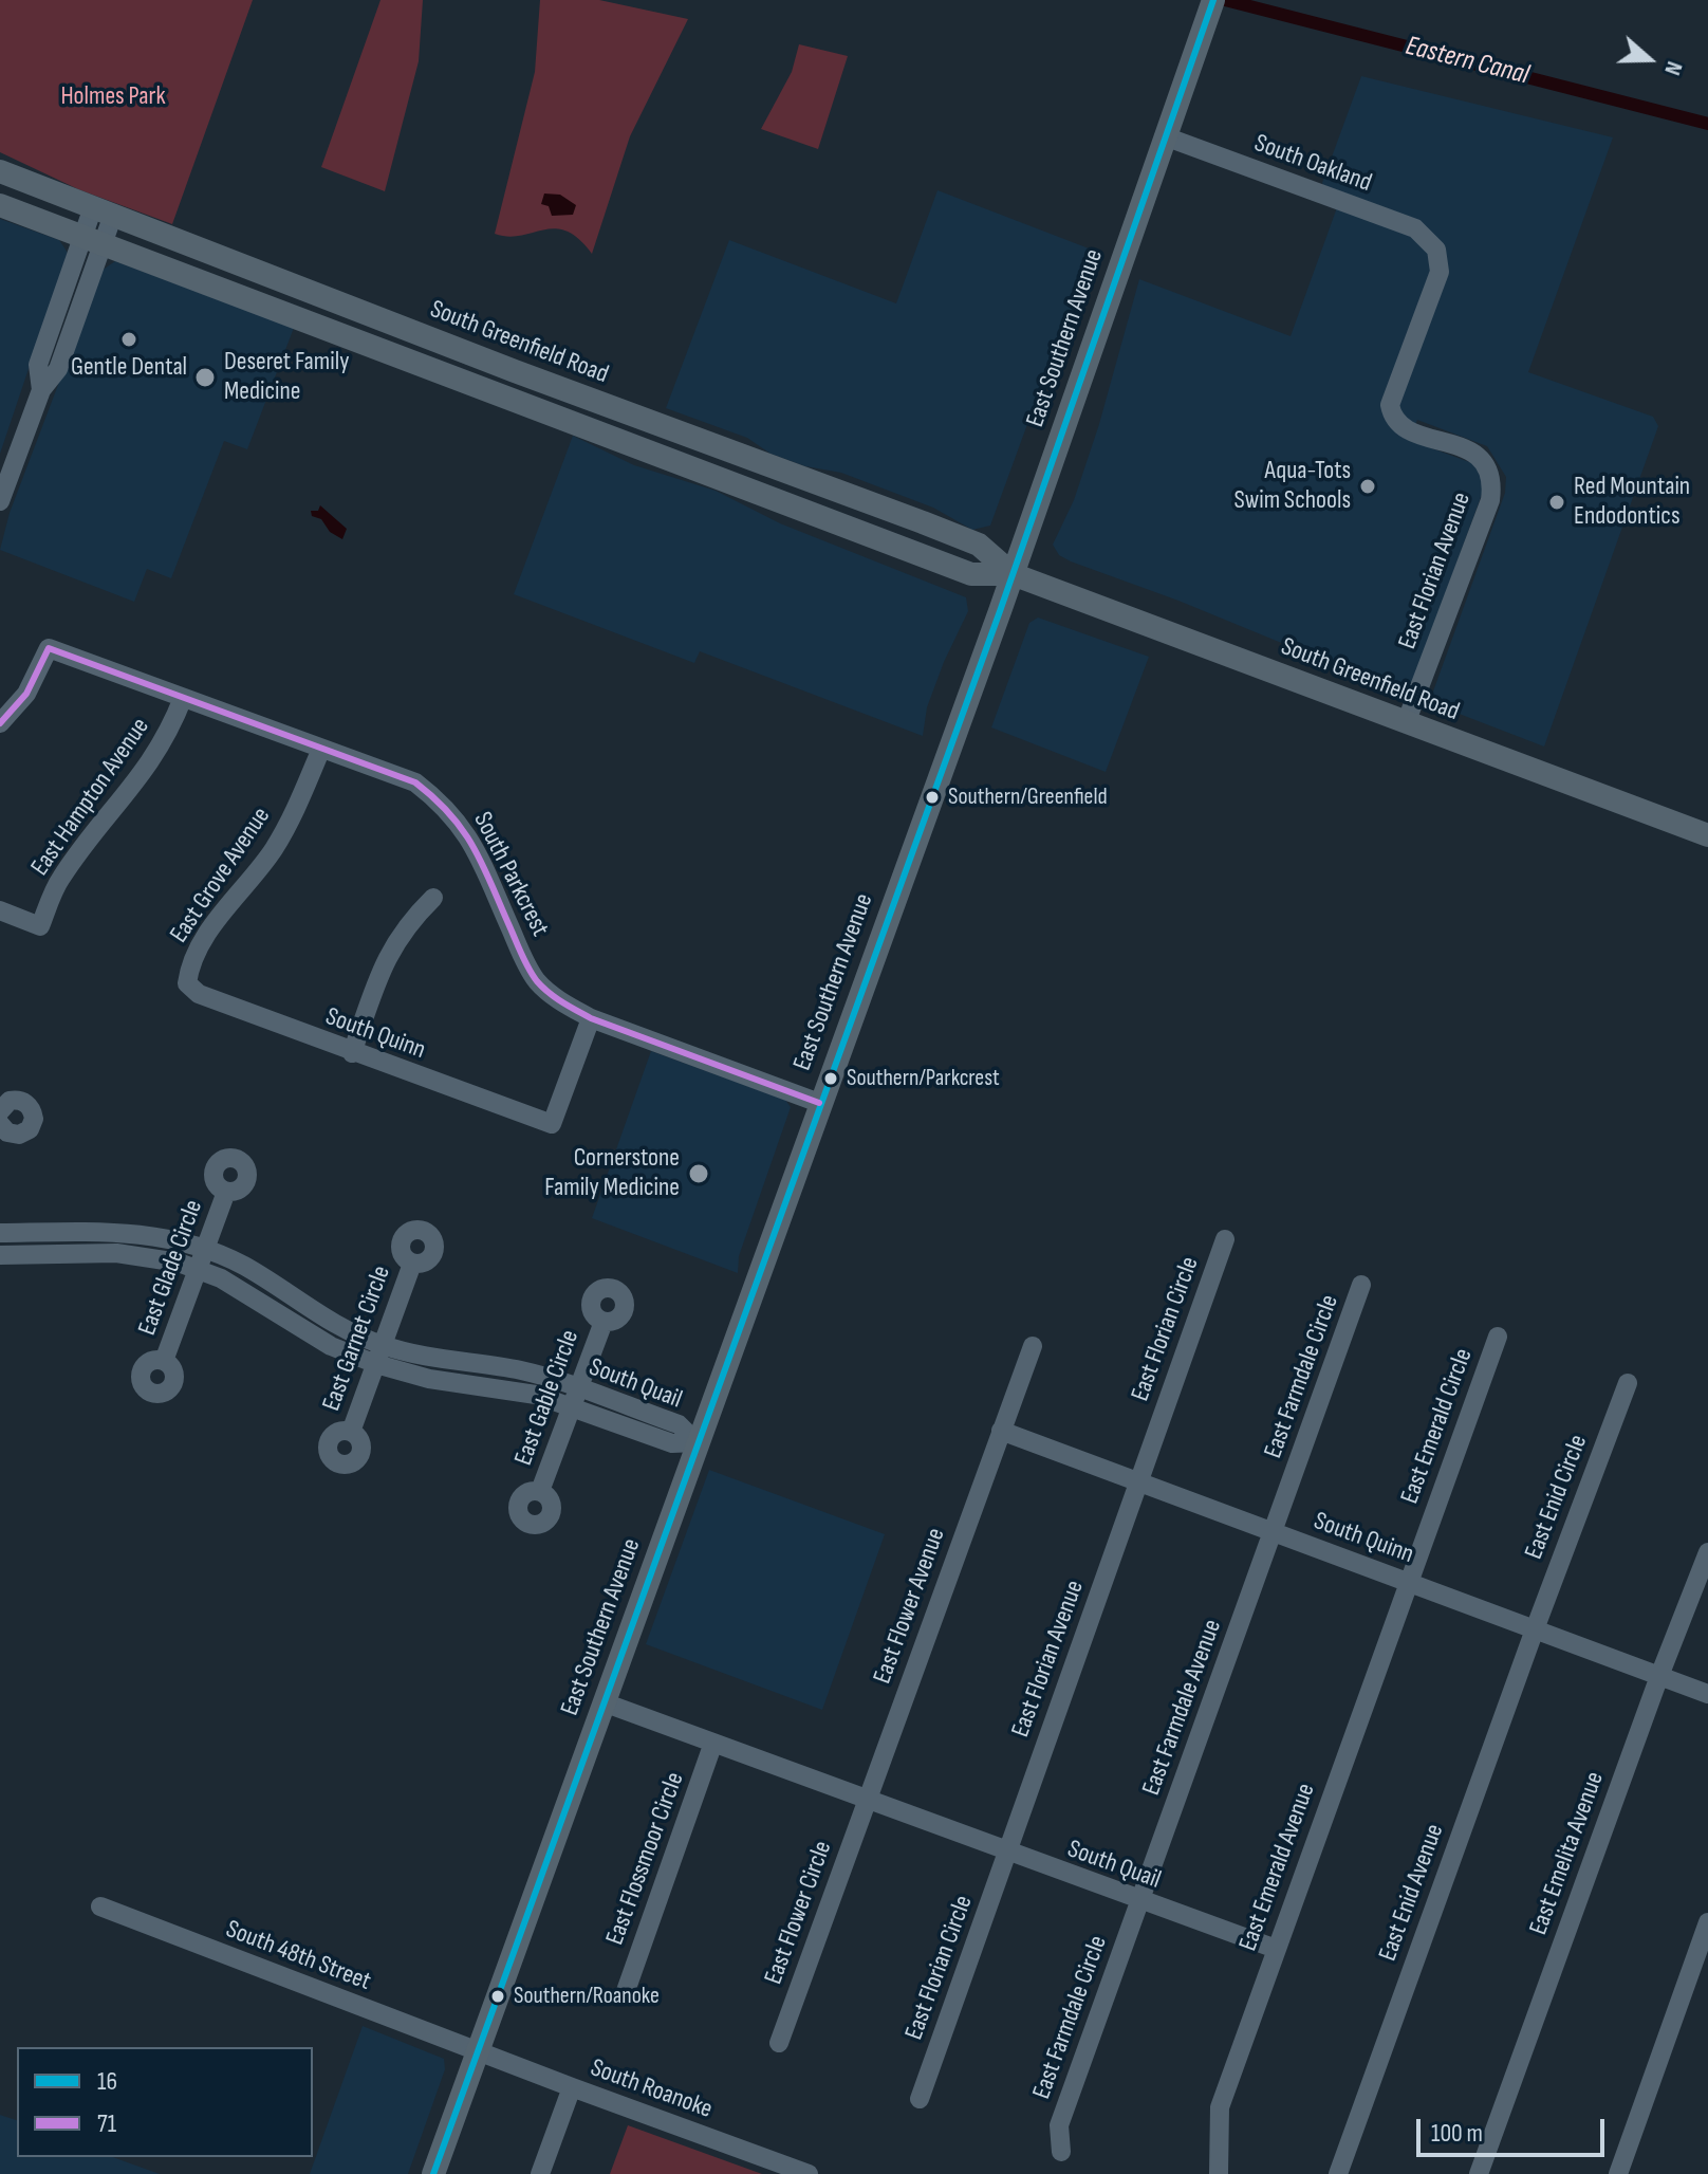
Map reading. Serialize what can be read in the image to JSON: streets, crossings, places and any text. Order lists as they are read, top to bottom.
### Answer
{
  "streets": {
    "main road": ["East Southern Avenue", "South Greenfield Road"],
    "street": [
      "South Oakland",
      "East Florian Avenue",
      "East Hampton Avenue",
      "South Parkcrest",
      "East Grove Avenue",
      "South Quinn",
      "East Glade Circle",
      "East Florian Circle",
      "East Garnet Circle",
      "East Farmdale Circle",
      "South Quail",
      "East Gable Circle",
      "East Emerald Circle",
      "East Enid Circle",
      "East Flower Avenue",
      "East Farmdale Avenue",
      "East Emelita Avenue",
      "East Flossmoor Circle",
      "East Emerald Avenue",
      "East Enid Avenue",
      "East Flower Circle",
      "South 48th Street",
      "South Roanoke"
    ]
  },
  "crossings": [
    ["South Oakland", "East Southern Avenue"],
    ["South Oakland", "East Florian Avenue"],
    ["East Southern Avenue", "South Greenfield Road"],
    ["East Southern Avenue", "South Parkcrest"],
    ["East Southern Avenue", "South Quail"],
    ["East Southern Avenue", "South 48th Street"],
    ["East Southern Avenue", "South Roanoke"],
    ["South Greenfield Road", "East Florian Avenue"],
    ["East Florian Avenue", "South Quinn"],
    ["East Florian Avenue", "East Florian Circle"],
    ["East Florian Avenue", "South Quail"],
    ["East Hampton Avenue", "South Parkcrest"],
    ["South Parkcrest", "East Grove Avenue"],
    ["South Parkcrest", "South Quinn"],
    ["East Grove Avenue", "South Quinn"],
    ["South Quinn", "East Florian Circle"],
    ["South Quinn", "East Farmdale Circle"],
    ["South Quinn", "East Emerald Circle"],
    ["South Quinn", "East Enid Circle"],
    ["South Quinn", "East Flower Avenue"],
    ["South Quinn", "East Farmdale Avenue"],
    ["South Quinn", "East Emelita Avenue"],
    ["South Quinn", "East Emerald Avenue"],
    ["South Quinn", "East Enid Avenue"],
    ["East Glade Circle", "South Quail"],
    ["East Florian Circle", "South Quail"],
    ["East Garnet Circle", "South Quail"],
    ["East Farmdale Circle", "South Quail"],
    ["East Farmdale Circle", "East Farmdale Avenue"],
    ["South Quail", "East Gable Circle"],
    ["South Quail", "East Flower Avenue"],
    ["South Quail", "East Farmdale Avenue"],
    ["South Quail", "East Flossmoor Circle"],
    ["South Quail", "East Emerald Avenue"],
    ["South Quail", "East Flower Circle"],
    ["East Emerald Circle", "East Emerald Avenue"],
    ["East Enid Circle", "East Enid Avenue"],
    ["East Flower Avenue", "East Flower Circle"],
    ["South 48th Street", "South Roanoke"]
  ],
  "water": ["Eastern Canal"],
  "parks": ["Holmes Park"],
  "places": [
    "Gentle Dental",
    "Deseret Family Medicine",
    "Aqua-Tots Swim Schools",
    "Red Mountain Endodontics",
    "Southern/Greenfield",
    "Southern/Parkcrest",
    "Cornerstone Family Medicine",
    "Southern/Roanoke"
  ],
  "lines": ["transit line 16", "transit line 71"],
  "legend": ["16", "71"],
  "scale_bar": "100 m",
  "north": "right"
}
